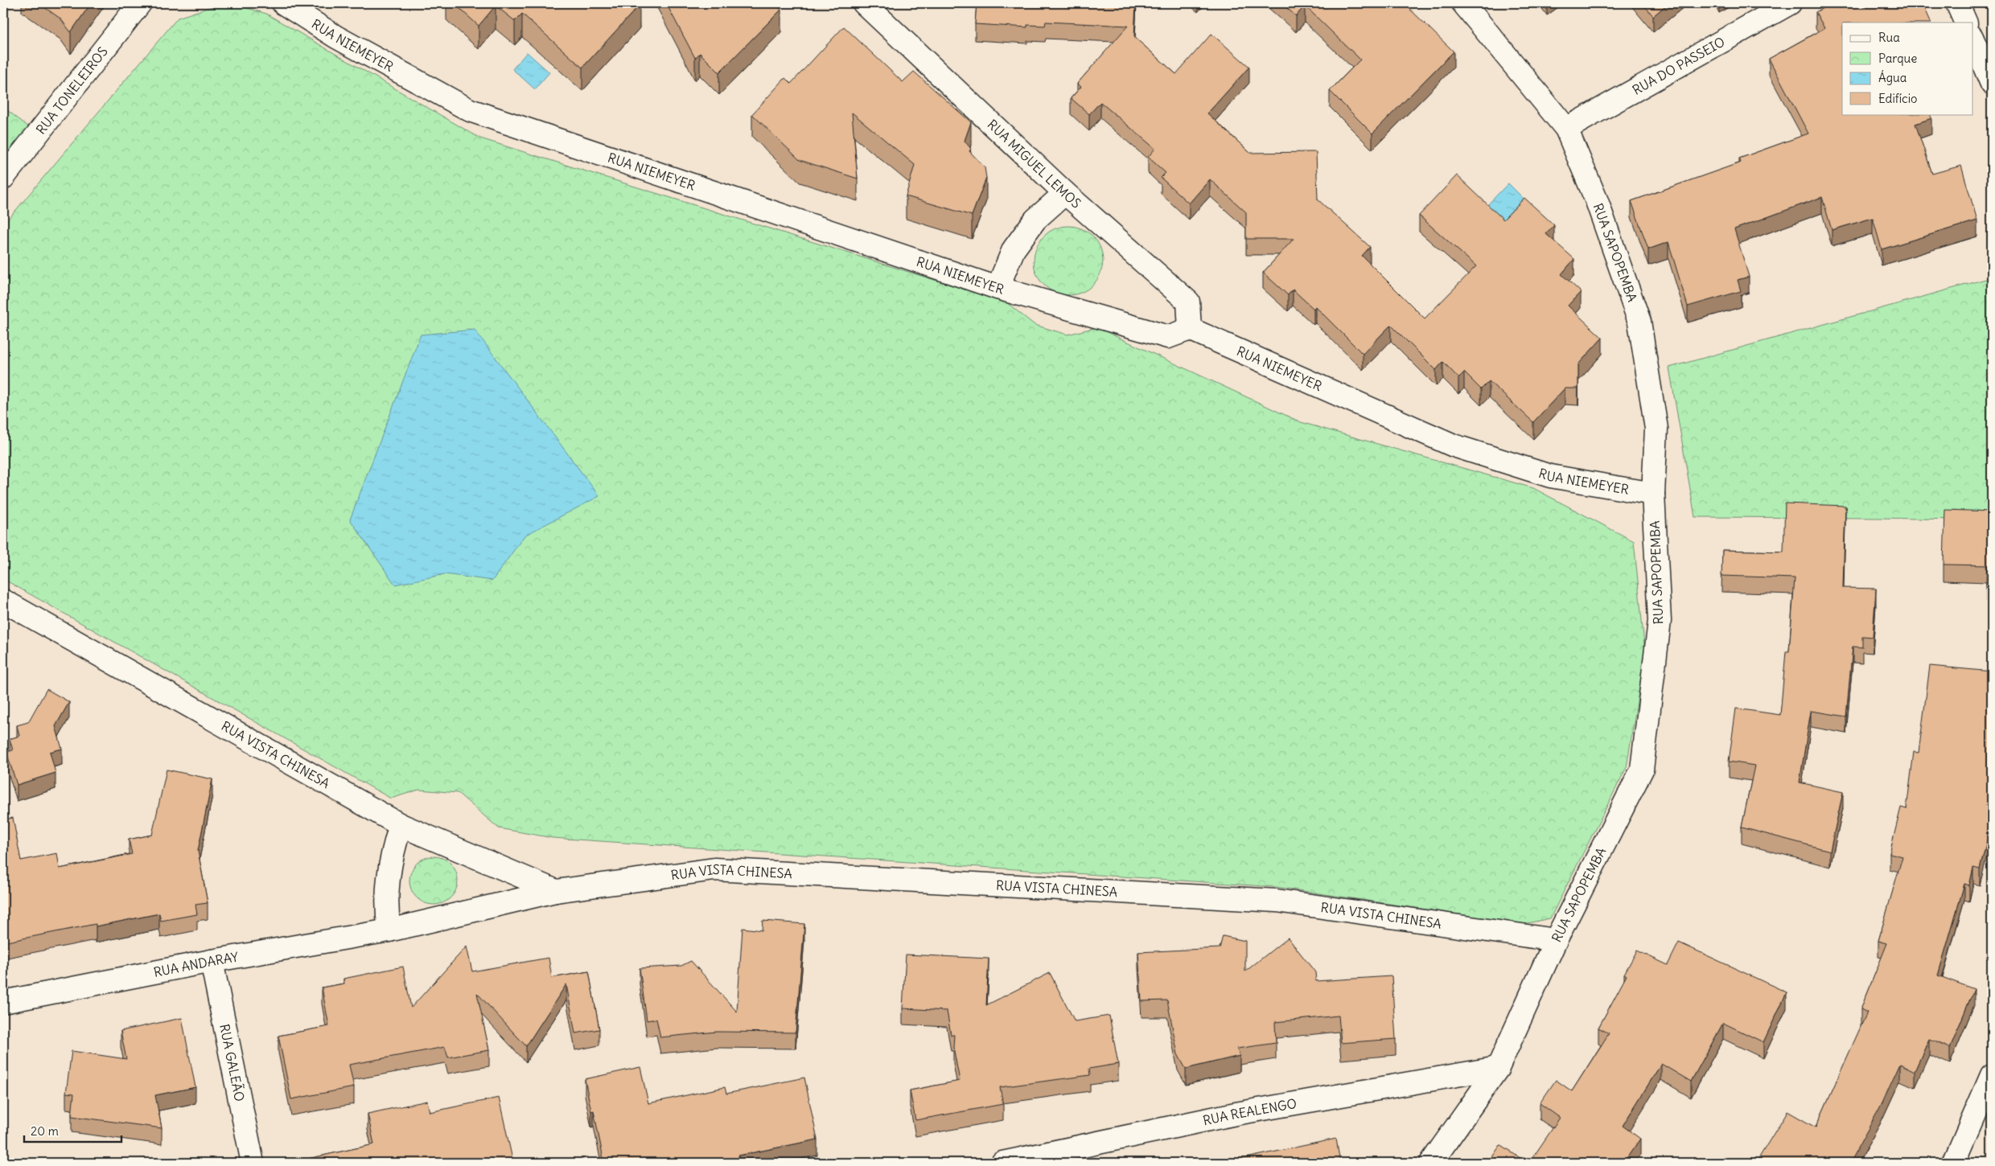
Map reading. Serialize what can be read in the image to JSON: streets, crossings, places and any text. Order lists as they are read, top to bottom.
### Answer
{
  "streets": {
    "street": [
      "RUA NIEMEYER",
      "RUA DO PASSEIO",
      "RUA TONELEIROS",
      "RUA MIGUEL LEMOS",
      "RUA SAPOPEMBA",
      "RUA VISTA CHINESA",
      "RUA ANDARAY",
      "RUA GALEÃO",
      "RUA REALENGO"
    ]
  },
  "crossings": [
    ["RUA NIEMEYER", "RUA MIGUEL LEMOS"],
    ["RUA NIEMEYER", "RUA SAPOPEMBA"],
    ["RUA DO PASSEIO", "RUA SAPOPEMBA"],
    ["RUA SAPOPEMBA", "RUA VISTA CHINESA"],
    ["RUA SAPOPEMBA", "RUA REALENGO"],
    ["RUA VISTA CHINESA", "RUA ANDARAY"],
    ["RUA ANDARAY", "RUA GALEÃO"]
  ],
  "legend": [
    "Rua",
    "Parque",
    "Água",
    "Edifício"
  ],
  "scale_bar": "20 m"
}
